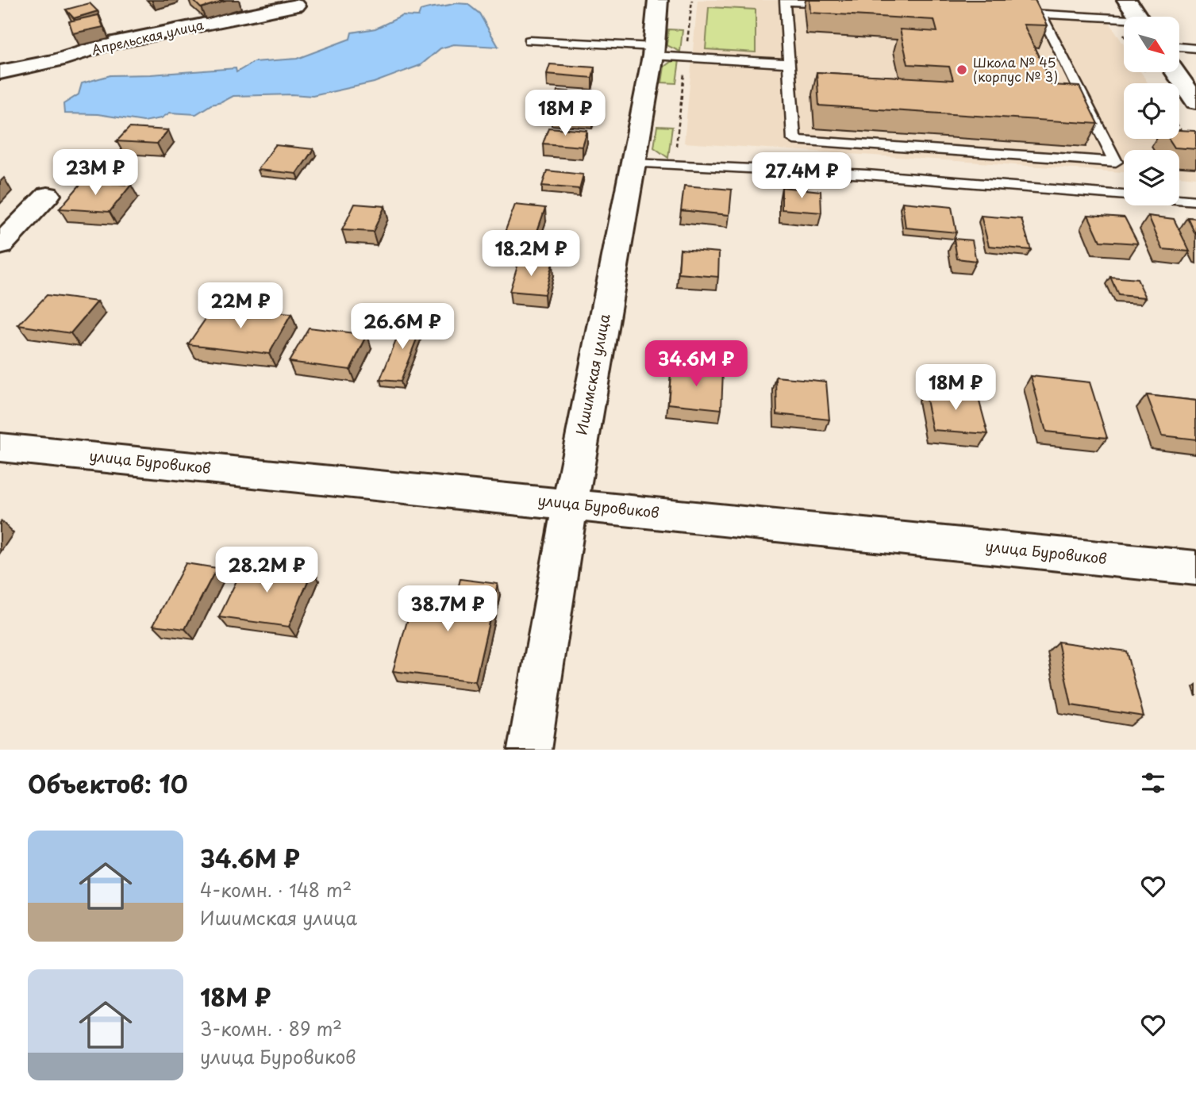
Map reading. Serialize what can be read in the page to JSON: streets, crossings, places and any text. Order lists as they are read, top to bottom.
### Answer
{
  "streets": {
    "street": ["Апрельская улица", "Ишимская улица", "улица Буровиков"]
  },
  "crossings": [
    ["Ишимская улица", "улица Буровиков"]
  ],
  "places": ["Школа № 45 (корпус № 3)"],
  "north": "bottom right",
  "page": {
    "price": [
      "18M ₽",
      "23M ₽",
      "27.4M ₽",
      "18.2M ₽",
      "22M ₽",
      "26.6M ₽",
      "34.6M ₽",
      "18M ₽",
      "28.2M ₽",
      "38.7M ₽"
    ],
    "heading": "Объектов: 10",
    "list": [
      {
        "name": "34.6M ₽",
        "note": "4-комн. · 148 m² · Ишимская улица"
      },
      {
        "name": "18M ₽",
        "note": "3-комн. · 89 m² · улица Буровиков"
      }
    ]
  }
}
